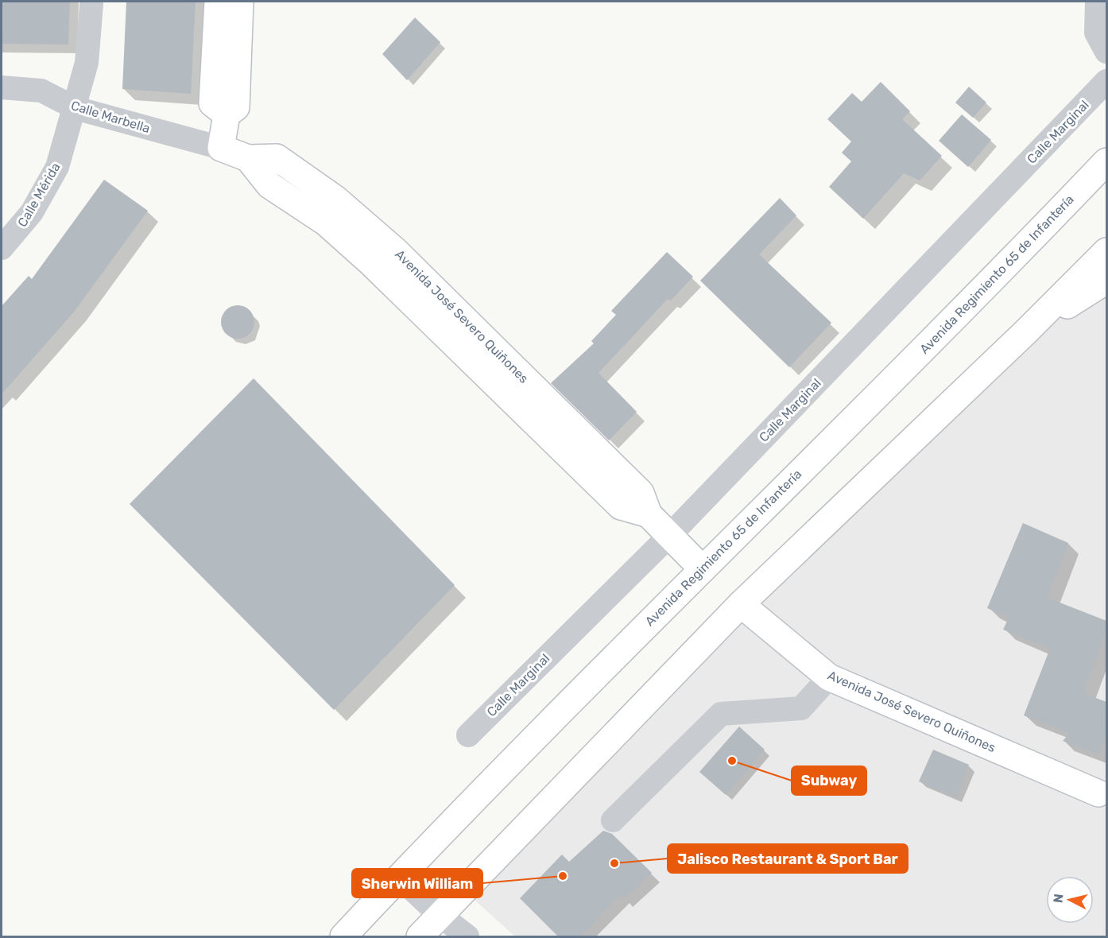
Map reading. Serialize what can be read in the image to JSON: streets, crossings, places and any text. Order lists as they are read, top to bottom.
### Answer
{
  "streets": {
    "main road": ["Avenida Regimiento 65 de Infantería", "Avenida José Severo Quiñones"],
    "street": ["Calle Marbella", "Calle Marginal", "Calle Mérida"]
  },
  "crossings": [
    ["Calle Marbella", "Calle Mérida"],
    ["Calle Marbella", "Avenida José Severo Quiñones"],
    ["Calle Marginal", "Avenida José Severo Quiñones"],
    ["Avenida Regimiento 65 de Infantería", "Avenida José Severo Quiñones"]
  ],
  "places": ["Subway", "Jalisco Restaurant & Sport Bar", "Sherwin William"],
  "north": "left"
}
